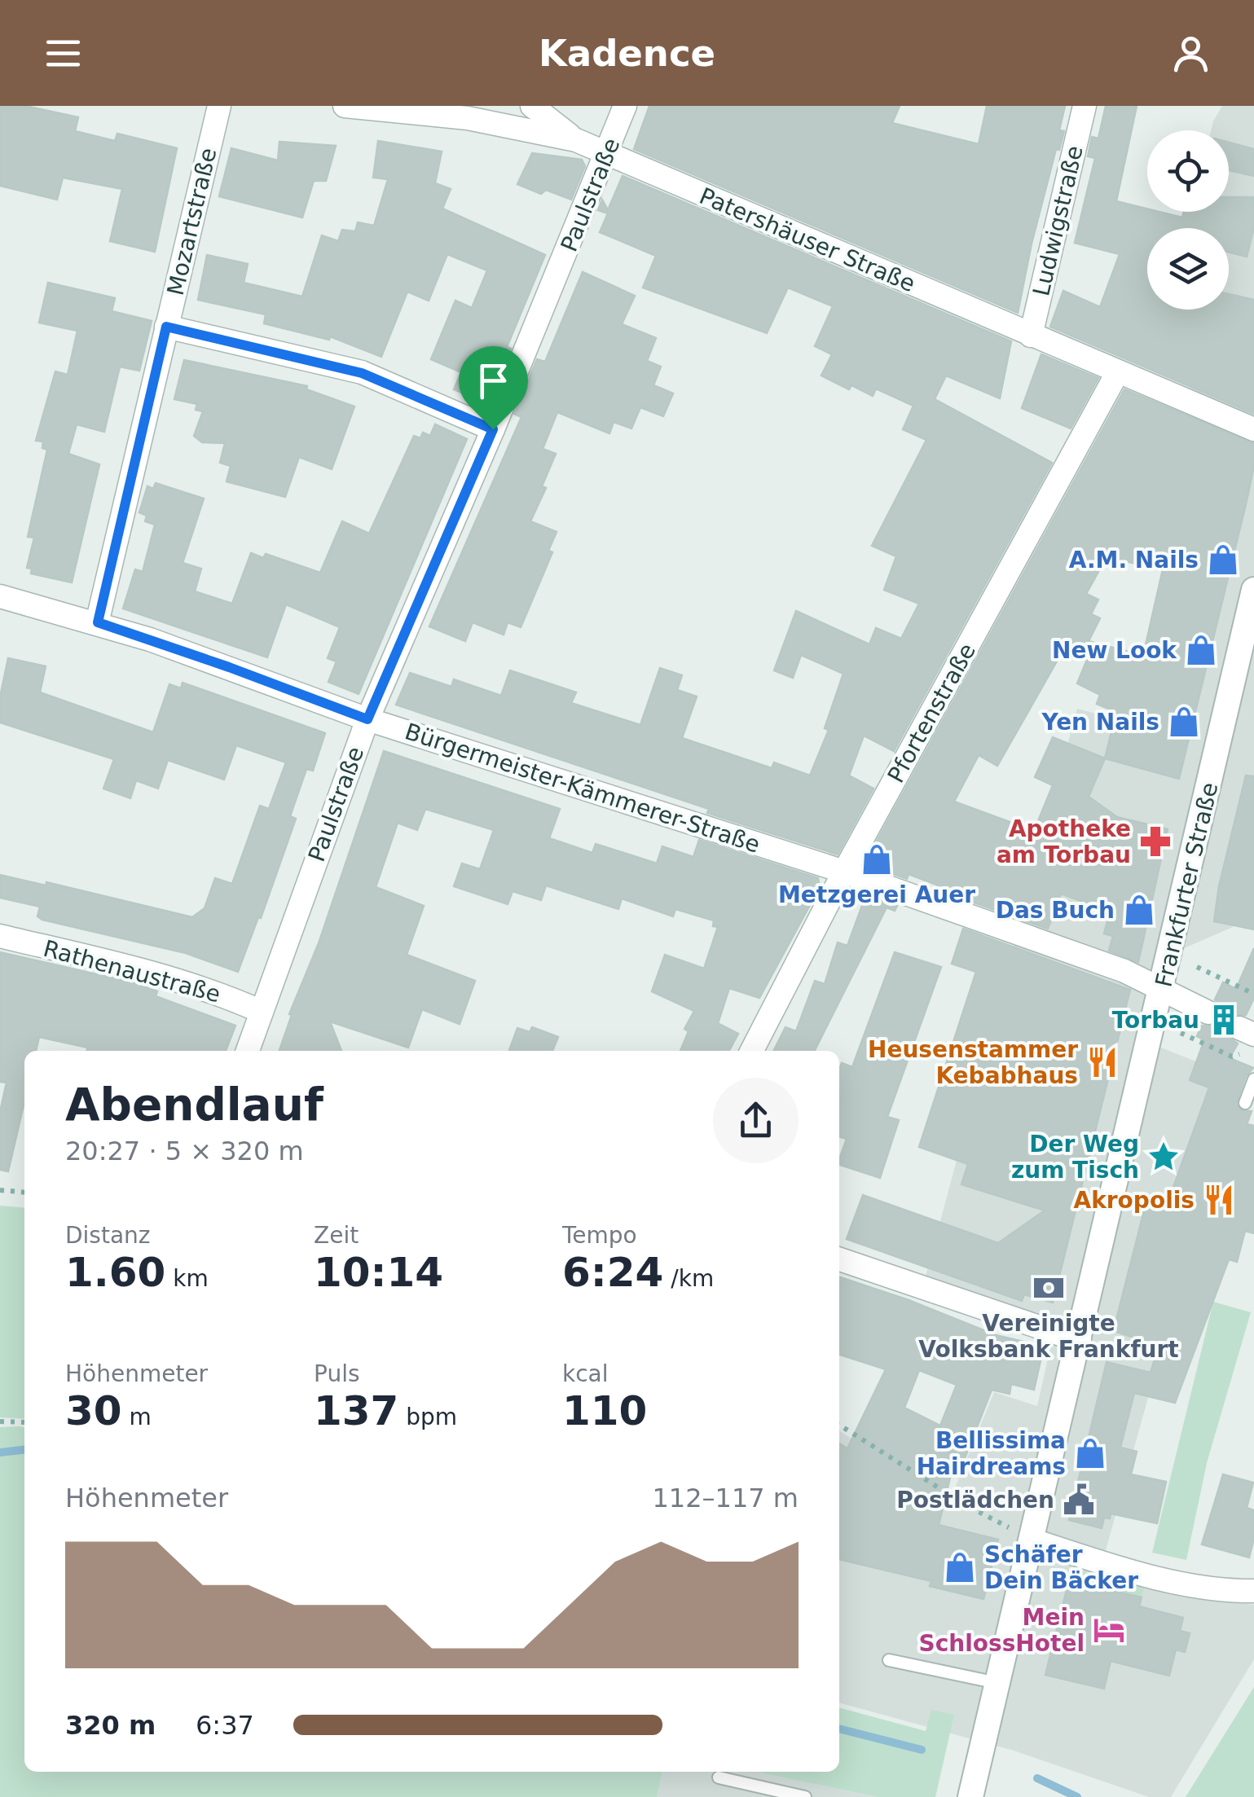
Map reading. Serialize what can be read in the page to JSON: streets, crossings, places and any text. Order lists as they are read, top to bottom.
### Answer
{
  "streets": {
    "street": [
      "Paulstraße",
      "Ludwigstraße",
      "Mozartstraße",
      "Patershäuser Straße",
      "Pfortenstraße",
      "Bürgermeister-Kämmerer-Straße",
      "Frankfurter Straße",
      "Rathenaustraße"
    ]
  },
  "crossings": [
    ["Paulstraße", "Patershäuser Straße"],
    ["Paulstraße", "Bürgermeister-Kämmerer-Straße"],
    ["Paulstraße", "Rathenaustraße"],
    ["Ludwigstraße", "Patershäuser Straße"],
    ["Mozartstraße", "Bürgermeister-Kämmerer-Straße"],
    ["Patershäuser Straße", "Pfortenstraße"],
    ["Pfortenstraße", "Bürgermeister-Kämmerer-Straße"],
    ["Bürgermeister-Kämmerer-Straße", "Frankfurter Straße"]
  ],
  "places": {
    "shop": [
      "A.M. Nails",
      "New Look",
      "Yen Nails",
      "Metzgerei Auer",
      "Das Buch",
      "Bellissima Hairdreams",
      "Schäfer Dein Bäcker"
    ],
    "pharmacy": ["Apotheke am Torbau"],
    "building": ["Torbau"],
    "restaurant": ["Heusenstammer Kebabhaus", "Akropolis"],
    "place": ["Der Weg zum Tisch"],
    "bank": ["Vereinigte Volksbank Frankfurt"],
    "public building": ["Postlädchen"],
    "hotel": ["Mein SchlossHotel"]
  },
  "page": {
    "header": "Kadence",
    "heading": ["Abendlauf", "20:27 · 5 × 320 m"],
    "stats": [
      ["Distanz", "1.60 km"],
      ["Zeit", "10:14"],
      ["Tempo", "6:24 /km"],
      ["Höhenmeter", "30 m"],
      ["Puls", "137 bpm"],
      ["kcal", "110"]
    ],
    "chart": ["Höhenmeter", "112–117 m"],
    "list": [
      {
        "name": "320 m",
        "note": "6:37"
      }
    ]
  }
}
